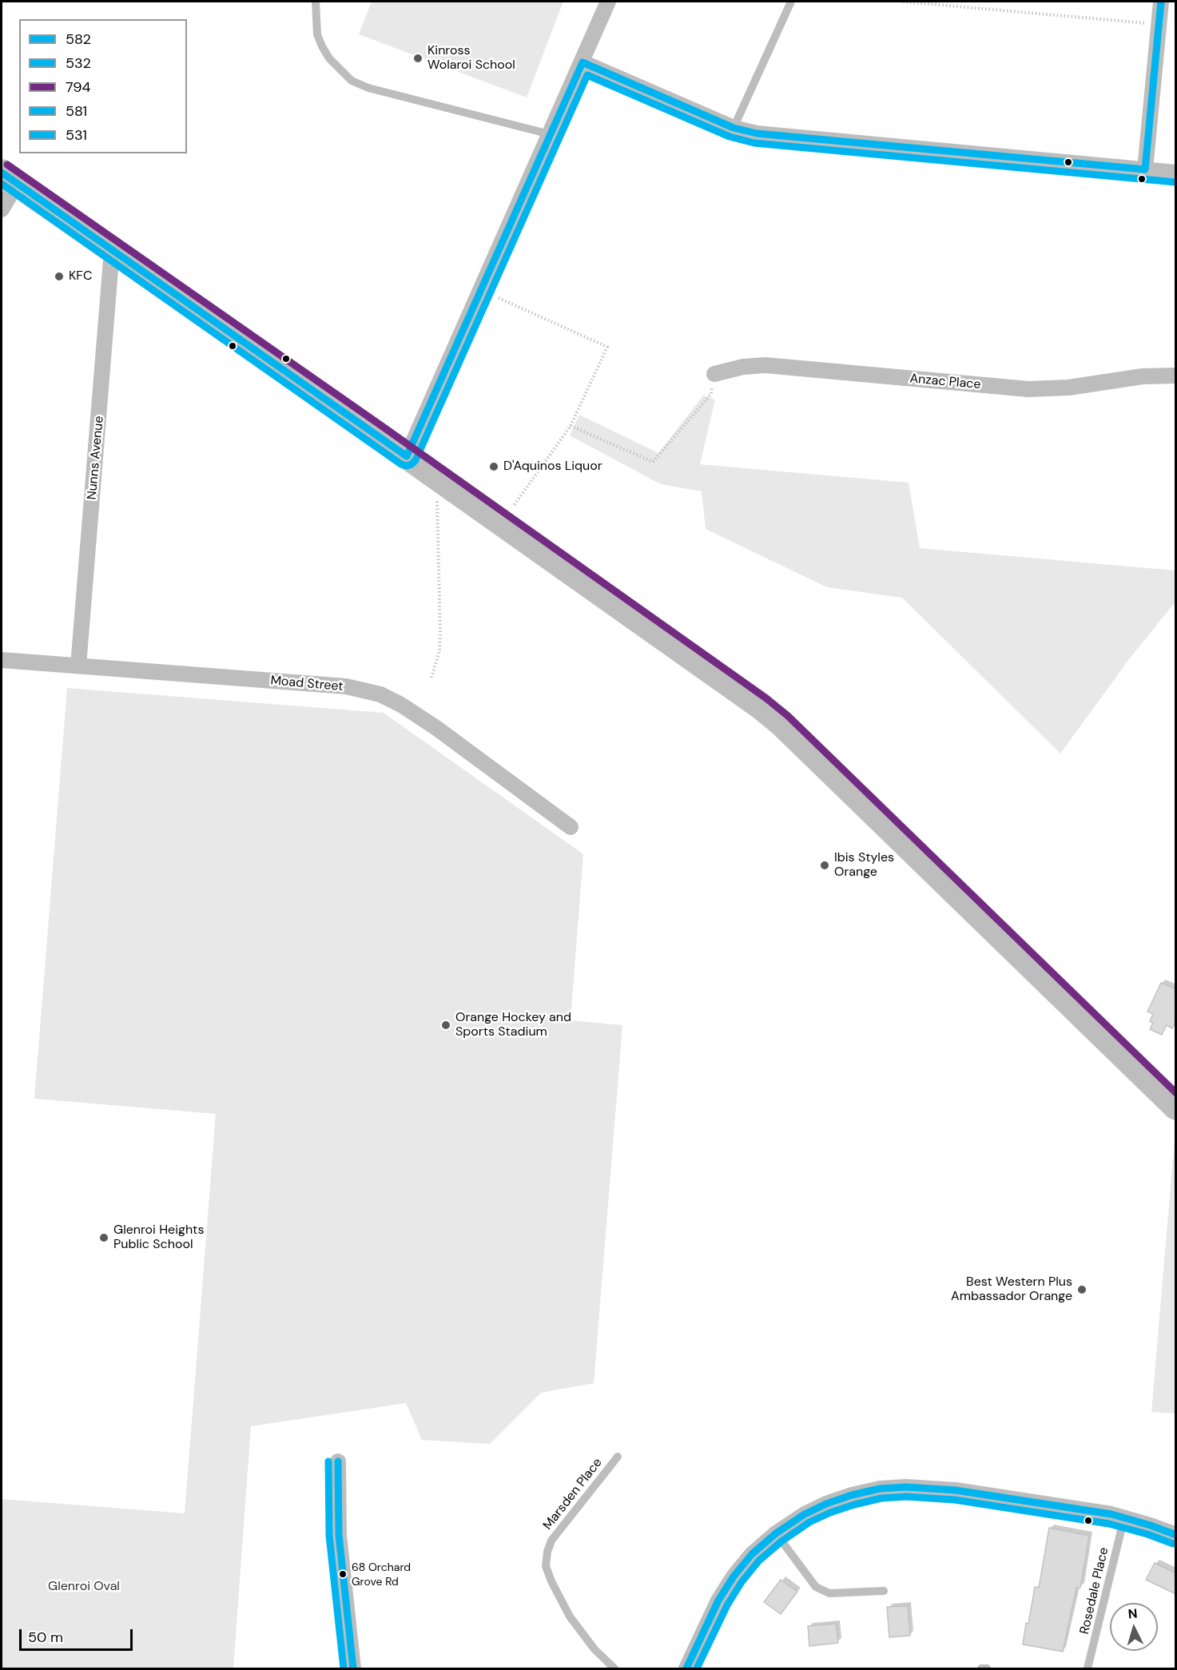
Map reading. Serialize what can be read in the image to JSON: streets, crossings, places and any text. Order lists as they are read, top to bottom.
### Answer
{
  "streets": {
    "street": ["Anzac Place", "Nunns Avenue", "Moad Street"],
    "lane": ["Marsden Place", "Rosedale Place"]
  },
  "crossings": [
    ["Nunns Avenue", "Moad Street"]
  ],
  "parks": ["Glenroi Oval"],
  "places": [
    "Kinross Wolaroi School",
    "KFC",
    "D'Aquinos Liquor",
    "Ibis Styles Orange",
    "Orange Hockey and Sports Stadium",
    "Glenroi Heights Public School",
    "Best Western Plus Ambassador Orange",
    "68 Orchard Grove Rd"
  ],
  "lines": [
    "transit line 582",
    "transit line 532",
    "transit line 794",
    "transit line 581",
    "transit line 531"
  ],
  "legend": [
    "582",
    "532",
    "794",
    "581",
    "531"
  ],
  "scale_bar": "50 m",
  "north": "top"
}
